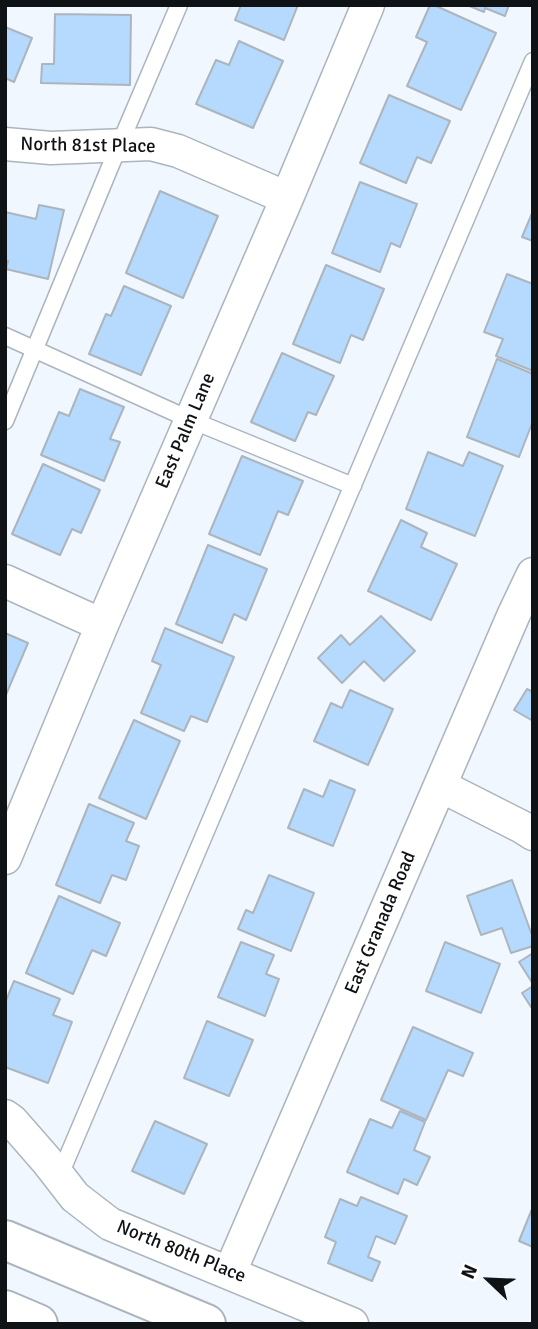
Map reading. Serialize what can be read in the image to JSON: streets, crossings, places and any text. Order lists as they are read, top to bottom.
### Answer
{
  "streets": {
    "street": [
      "North 81st Place",
      "East Palm Lane",
      "East Granada Road",
      "North 80th Place"
    ]
  },
  "crossings": [
    ["North 81st Place", "East Palm Lane"],
    ["East Granada Road", "North 80th Place"]
  ],
  "north": "top left"
}
